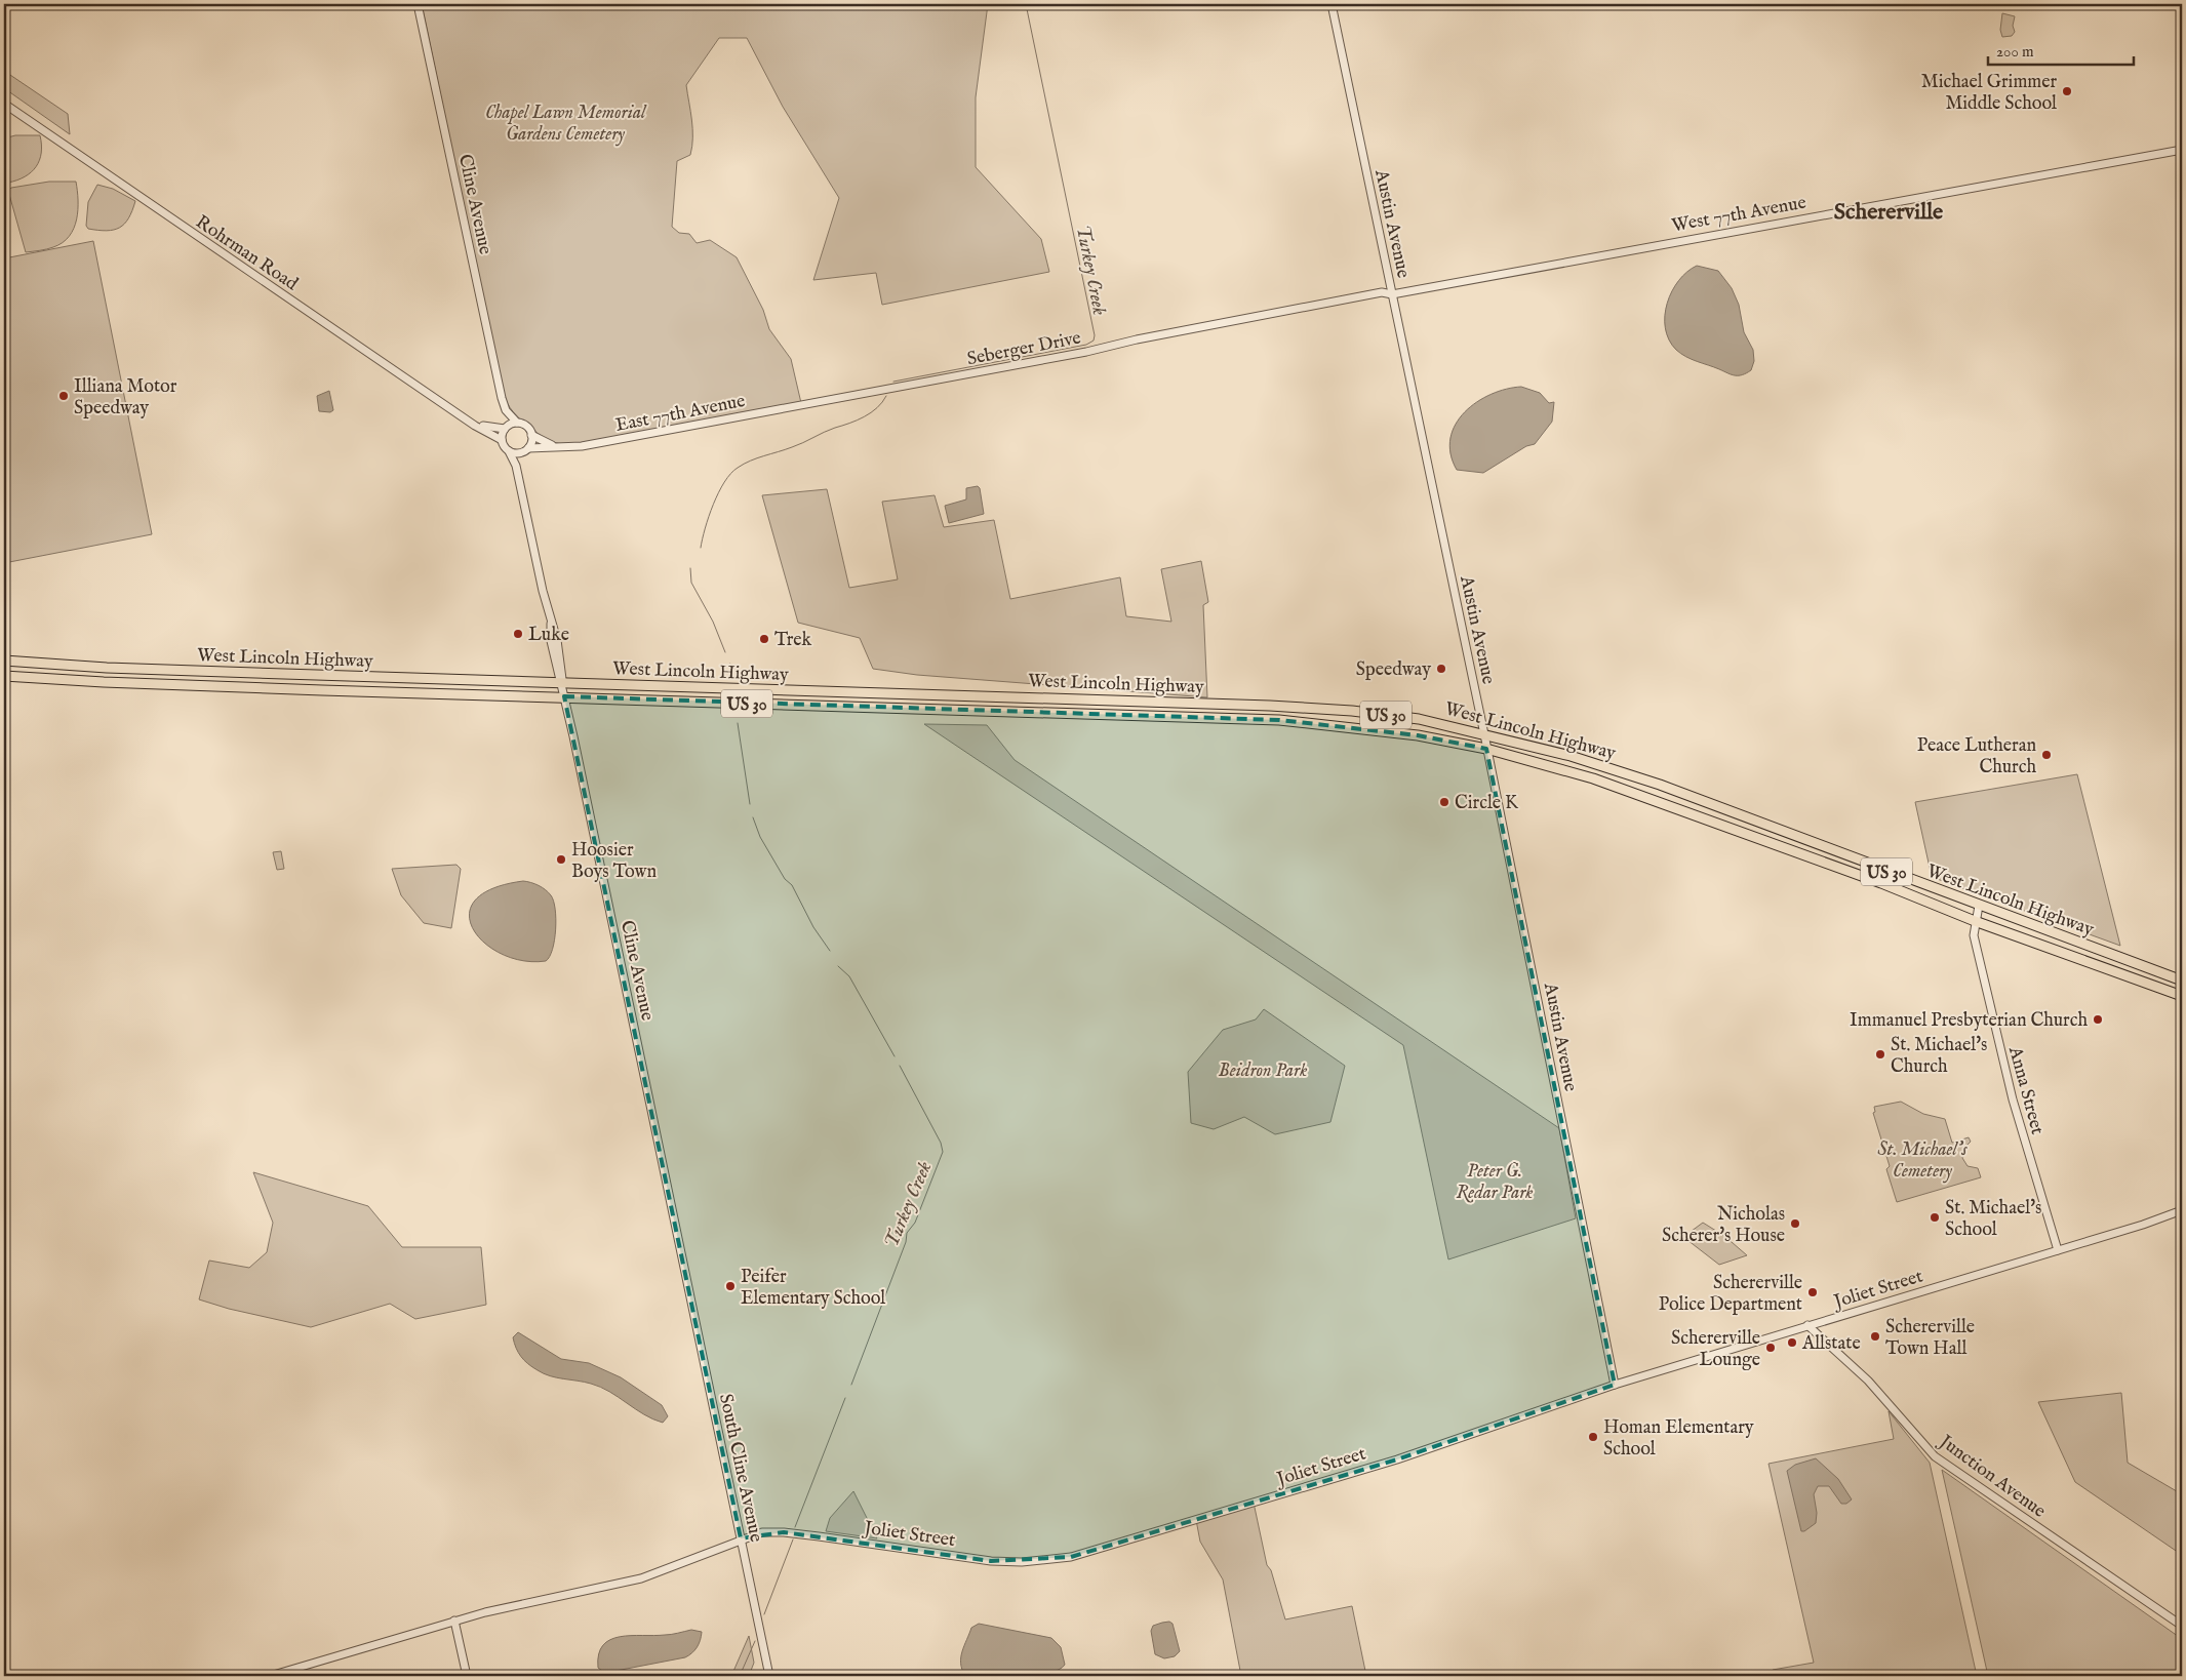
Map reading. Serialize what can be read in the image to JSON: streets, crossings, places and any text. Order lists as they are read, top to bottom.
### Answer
{
  "streets": {
    "main road": ["West Lincoln Highway", "US 30"],
    "street": [
      "Cline Avenue",
      "West 77th Avenue",
      "Austin Avenue",
      "Rohrman Road",
      "Seberger Drive",
      "East 77th Avenue",
      "Anna Street",
      "Joliet Street",
      "South Cline Avenue",
      "Junction Avenue"
    ]
  },
  "crossings": [
    ["Cline Avenue", "Rohrman Road"],
    ["Cline Avenue", "East 77th Avenue"],
    ["Cline Avenue", "West Lincoln Highway"],
    ["Cline Avenue", "South Cline Avenue"],
    ["West 77th Avenue", "Austin Avenue"],
    ["West 77th Avenue", "Seberger Drive"],
    ["Austin Avenue", "Seberger Drive"],
    ["Austin Avenue", "West Lincoln Highway"],
    ["Austin Avenue", "Joliet Street"],
    ["Rohrman Road", "East 77th Avenue"],
    ["Seberger Drive", "East 77th Avenue"],
    ["West Lincoln Highway", "Anna Street"],
    ["Anna Street", "Joliet Street"],
    ["Joliet Street", "South Cline Avenue"],
    ["Joliet Street", "Junction Avenue"]
  ],
  "districts": ["Schererville"],
  "water": ["Turkey Creek"],
  "parks": [
    "Chapel Lawn Memorial Gardens Cemetery",
    "Beidron Park",
    "St. Michael's Cemetery",
    "Peter G. Redar Park"
  ],
  "places": [
    "Michael Grimmer Middle School",
    "Illiana Motor Speedway",
    "Luke",
    "Trek",
    "Speedway",
    "Peace Lutheran Church",
    "Circle K",
    "Hoosier Boys Town",
    "Immanuel Presbyterian Church",
    "St. Michael's Church",
    "St. Michael's School",
    "Nicholas Scherer's House",
    "Peifer Elementary School",
    "Schererville Police Department",
    "Schererville Town Hall",
    "Allstate",
    "Schererville Lounge",
    "Homan Elementary School"
  ],
  "scale_bar": "200 m"
}
